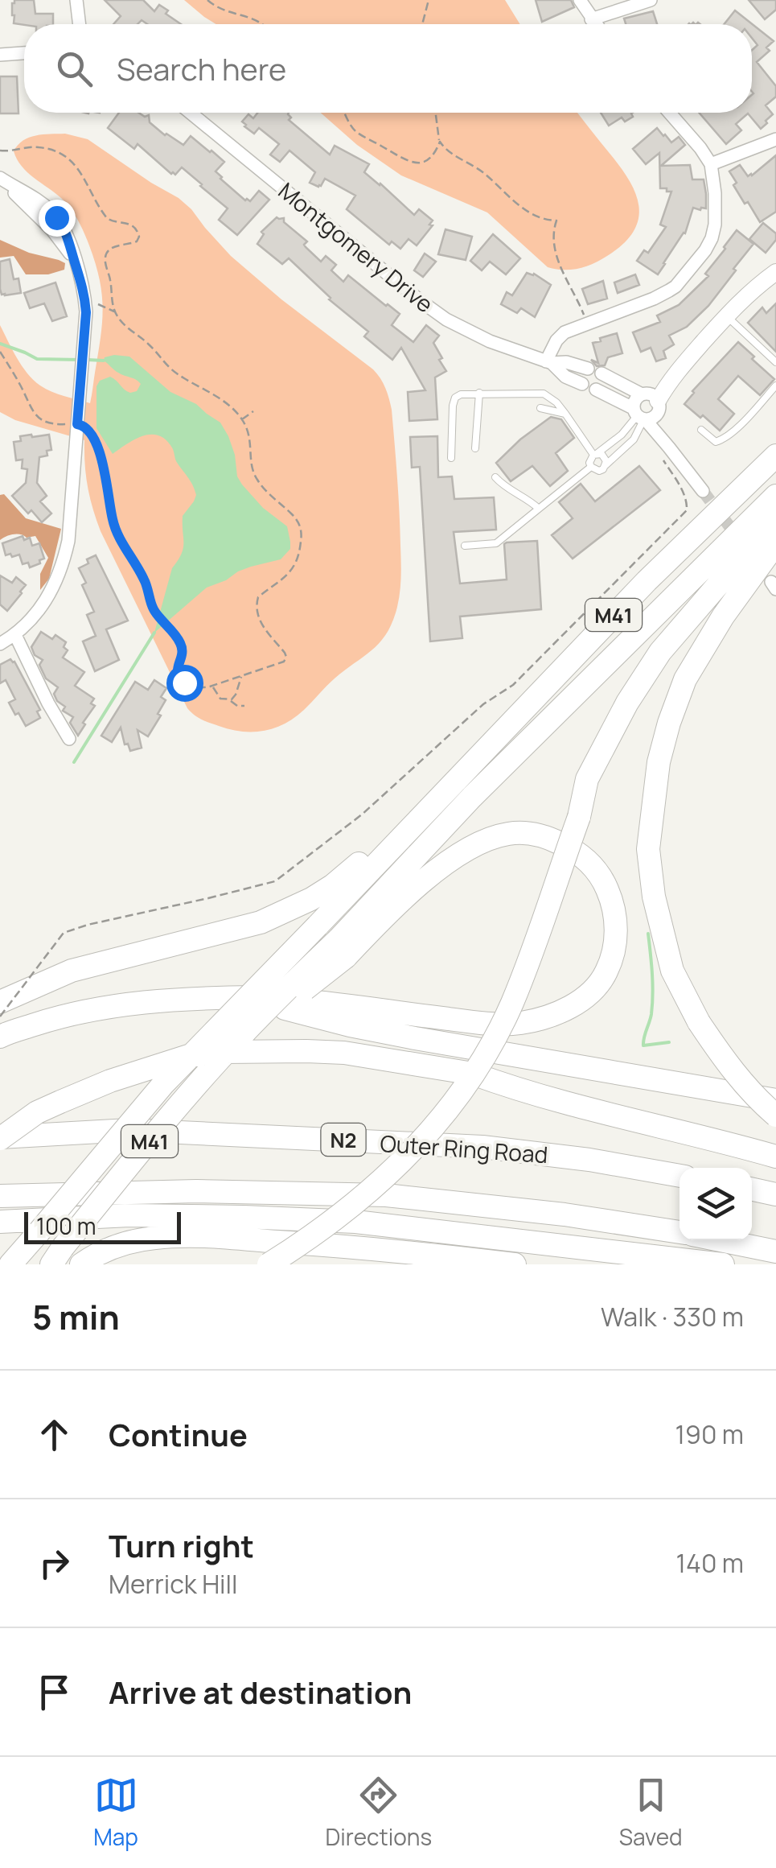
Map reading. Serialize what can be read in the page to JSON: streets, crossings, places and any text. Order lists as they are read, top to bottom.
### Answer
{
  "streets": {
    "highway": ["M41", "N2", "Outer Ring Road"],
    "street": ["Montgomery Drive"]
  },
  "scale_bar": "100 m",
  "page": {
    "search": "Search here",
    "scale": "100 m",
    "heading": ["5 min", "Walk · 330 m"],
    "list": [
      ["Continue", "190 m"],
      ["Turn right", "Merrick Hill", "140 m"],
      "Arrive at destination"
    ],
    "nav": ["Map", "Directions", "Saved"]
  }
}
